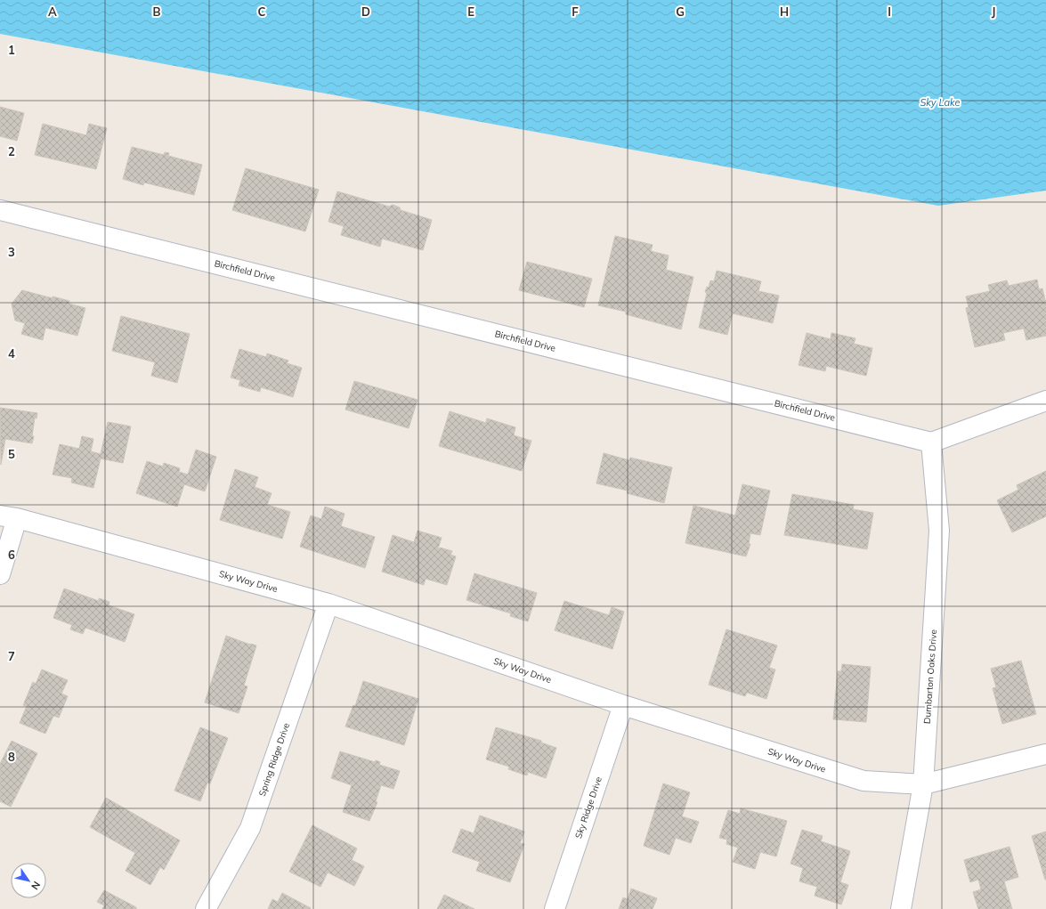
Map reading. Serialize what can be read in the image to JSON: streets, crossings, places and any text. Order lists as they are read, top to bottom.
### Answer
{
  "streets": {
    "street": [
      "Birchfield Drive",
      "Sky Way Drive",
      "Dumbarton Oaks Drive",
      "Spring Ridge Drive",
      "Sky Ridge Drive"
    ]
  },
  "crossings": [
    ["Birchfield Drive", "Dumbarton Oaks Drive"],
    ["Sky Way Drive", "Dumbarton Oaks Drive"],
    ["Sky Way Drive", "Spring Ridge Drive"],
    ["Sky Way Drive", "Sky Ridge Drive"]
  ],
  "water": ["Sky Lake"],
  "north": "bottom right",
  "grid": {
    "columns": [
      "A",
      "B",
      "C",
      "D",
      "E",
      "F",
      "G",
      "H",
      "I",
      "J"
    ],
    "rows": [
      "1",
      "2",
      "3",
      "4",
      "5",
      "6",
      "7",
      "8"
    ]
  }
}
